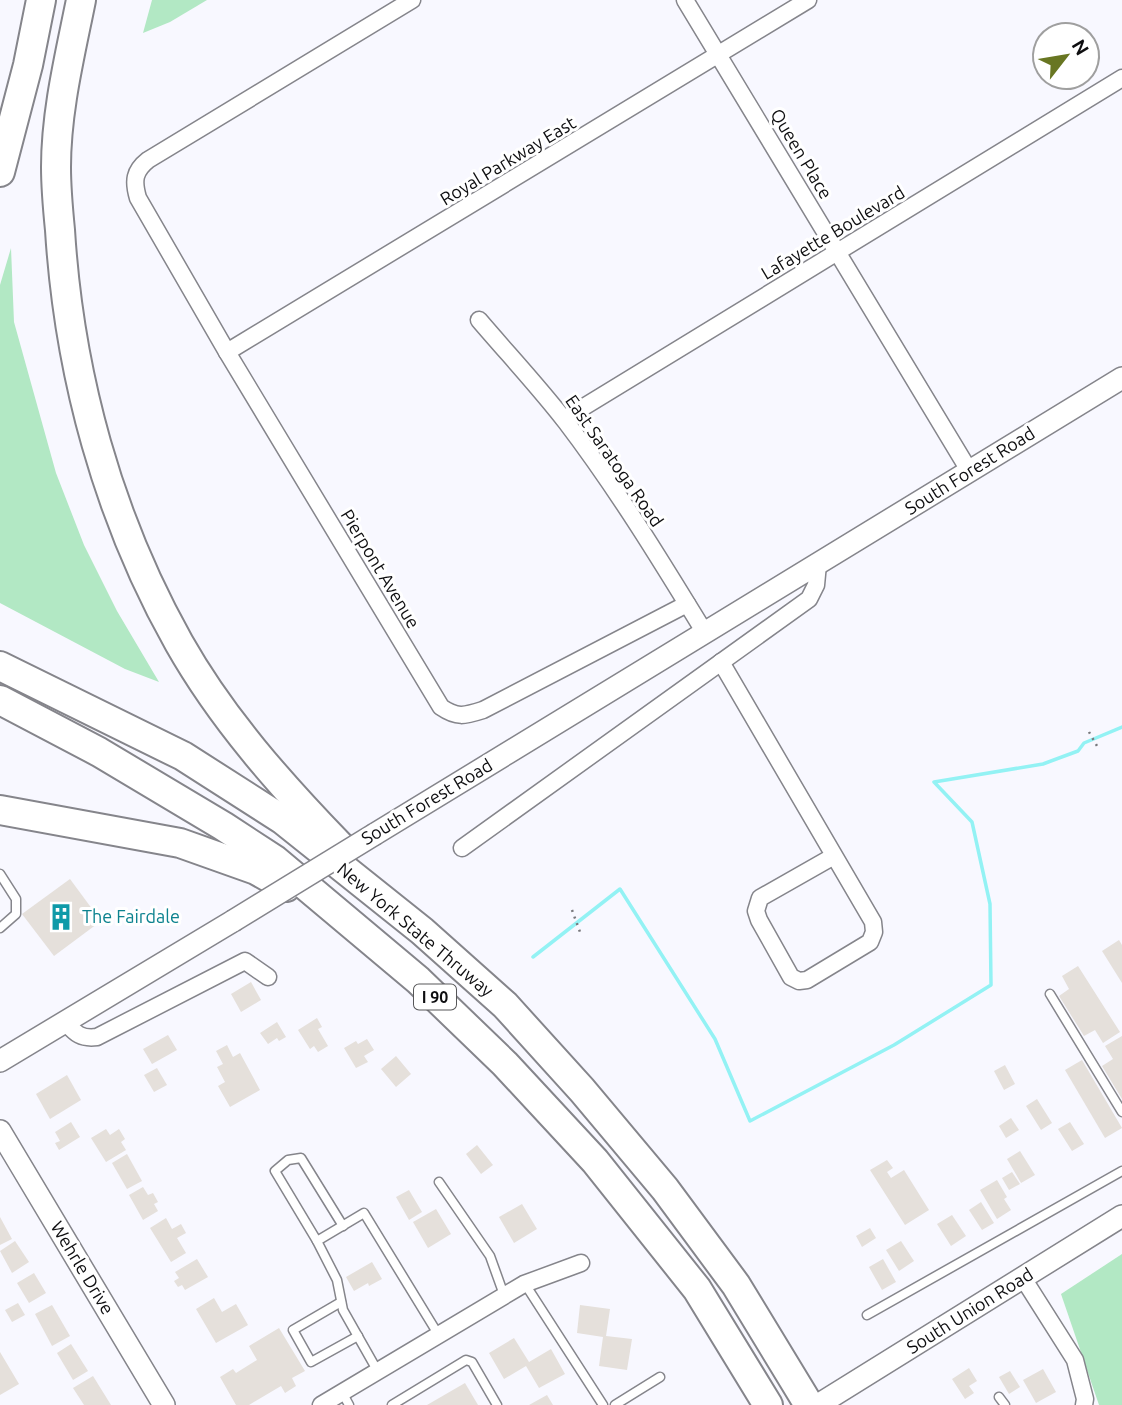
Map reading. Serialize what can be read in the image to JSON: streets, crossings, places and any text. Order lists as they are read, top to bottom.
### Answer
{
  "streets": {
    "highway": ["New York State Thruway", "I 90"],
    "street": [
      "Queen Place",
      "Royal Parkway East",
      "Lafayette Boulevard",
      "East Saratoga Road",
      "South Forest Road",
      "Pierpont Avenue",
      "Wehrle Drive",
      "South Union Road"
    ]
  },
  "crossings": [
    ["Queen Place", "Royal Parkway East"],
    ["Queen Place", "Lafayette Boulevard"],
    ["Queen Place", "South Forest Road"],
    ["Royal Parkway East", "Pierpont Avenue"],
    ["Lafayette Boulevard", "East Saratoga Road"],
    ["East Saratoga Road", "South Forest Road"],
    ["East Saratoga Road", "Pierpont Avenue"]
  ],
  "places": {
    "building": ["The Fairdale"]
  },
  "north": "top right"
}
